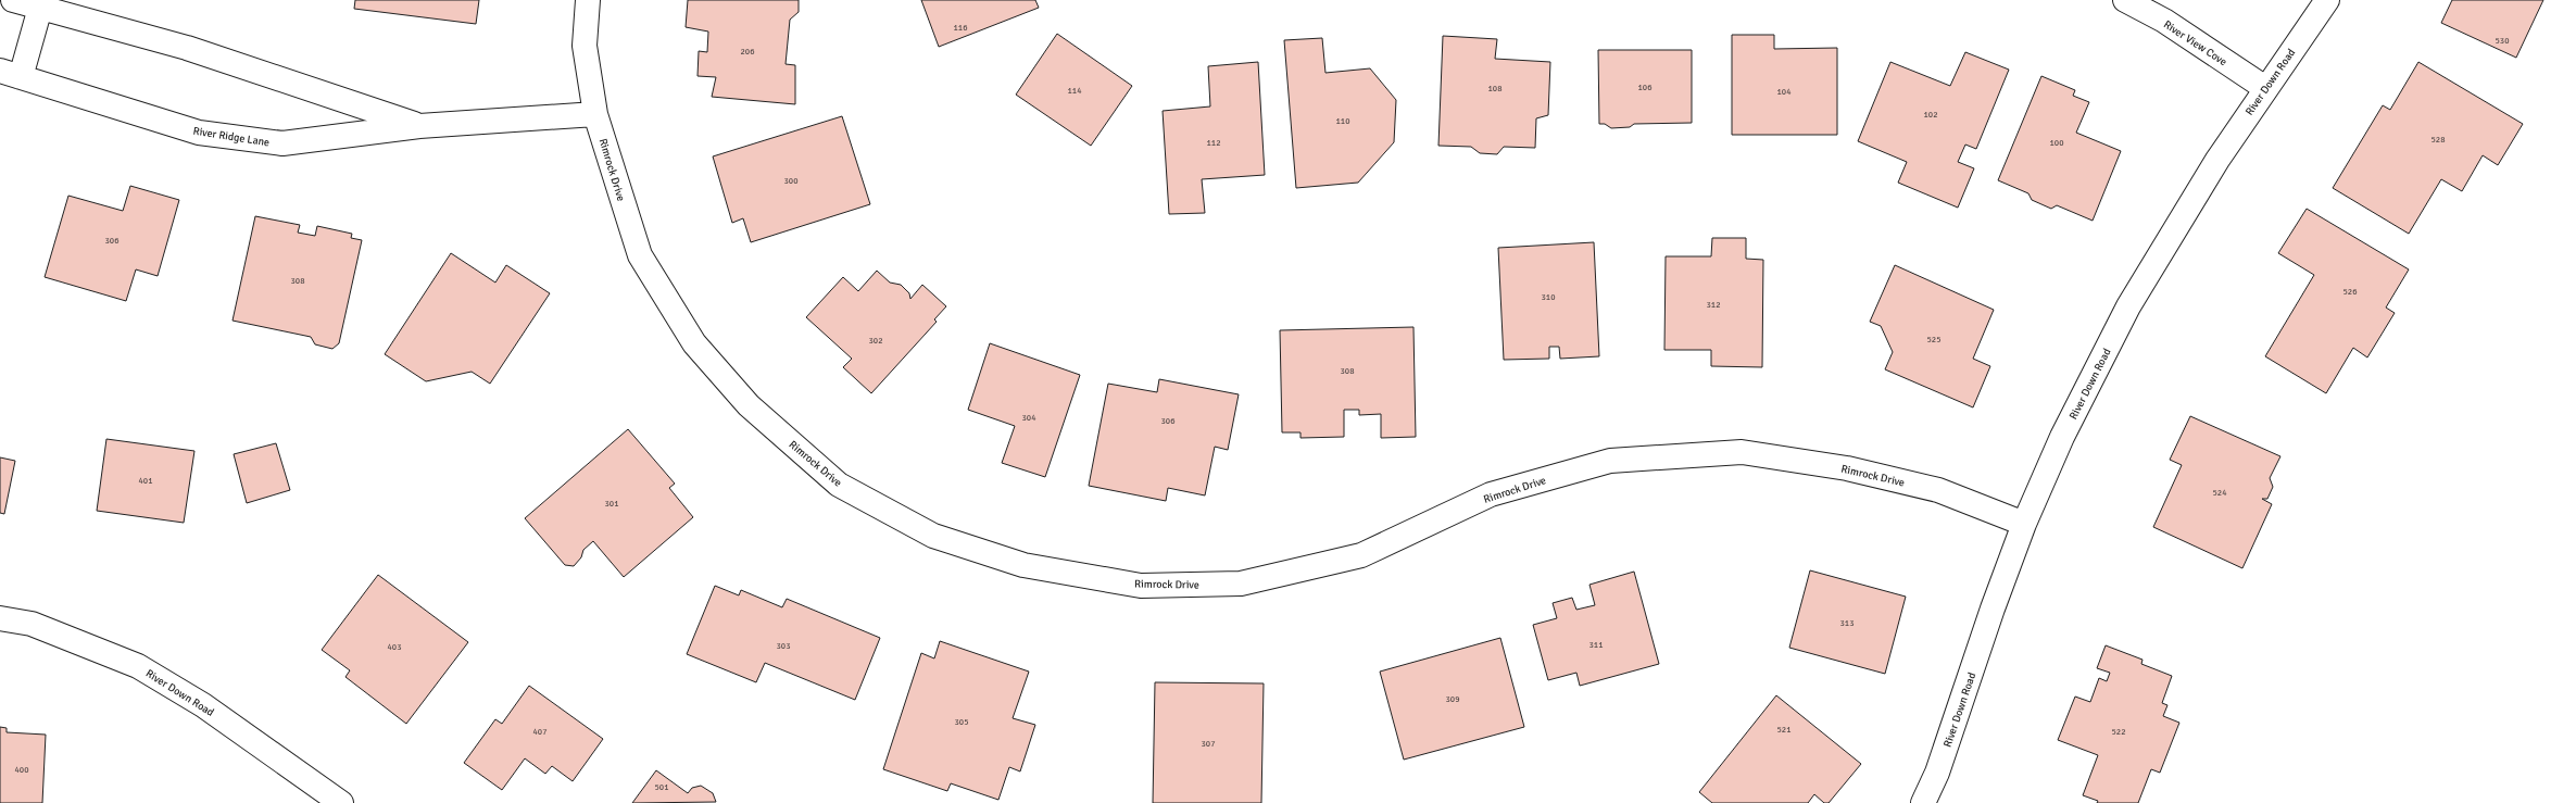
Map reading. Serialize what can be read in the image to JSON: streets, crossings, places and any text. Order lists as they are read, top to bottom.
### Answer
{
  "streets": {
    "street": [
      "River View Cove",
      "River Down Road",
      "River Ridge Lane",
      "Rimrock Drive"
    ]
  },
  "crossings": [
    ["River View Cove", "River Down Road"],
    ["River Down Road", "Rimrock Drive"],
    ["River Ridge Lane", "Rimrock Drive"]
  ],
  "house_numbers": [
    "116",
    "530",
    "206",
    "106",
    "108",
    "114",
    "104",
    "102",
    "110",
    "528",
    "112",
    "100",
    "300",
    "306",
    "308",
    "526",
    "310",
    "312",
    "525",
    "302",
    "308",
    "304",
    "306",
    "401",
    "524",
    "301",
    "313",
    "311",
    "303",
    "403",
    "309",
    "305",
    "521",
    "407",
    "522",
    "307",
    "400",
    "501"
  ]
}
